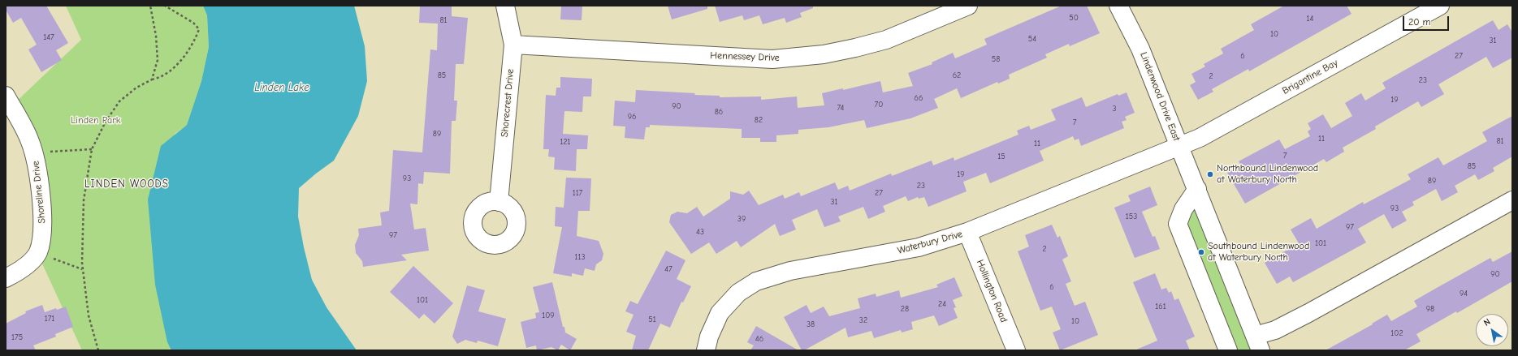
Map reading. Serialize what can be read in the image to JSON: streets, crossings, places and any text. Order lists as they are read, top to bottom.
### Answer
{
  "streets": {
    "street": [
      "Hennessey Drive",
      "Brigantine Bay",
      "Lindenwood Drive East",
      "Shorecrest Drive",
      "Shoreline Drive",
      "Waterbury Drive",
      "Hollington Road"
    ]
  },
  "crossings": [
    ["Hennessey Drive", "Shorecrest Drive"],
    ["Brigantine Bay", "Lindenwood Drive East"],
    ["Brigantine Bay", "Waterbury Drive"],
    ["Lindenwood Drive East", "Waterbury Drive"],
    ["Waterbury Drive", "Hollington Road"]
  ],
  "districts": ["LINDEN WOODS"],
  "water": ["Linden Lake"],
  "parks": ["Linden Park"],
  "places": ["Northbound Lindenwood at Waterbury North", "Southbound Lindenwood at Waterbury North"],
  "house_numbers": [
    "50",
    "14",
    "81",
    "10",
    "147",
    "54",
    "31",
    "6",
    "27",
    "58",
    "85",
    "62",
    "2",
    "23",
    "66",
    "19",
    "70",
    "90",
    "74",
    "3",
    "86",
    "96",
    "82",
    "7",
    "89",
    "11",
    "81",
    "121",
    "11",
    "7",
    "15",
    "85",
    "19",
    "93",
    "89",
    "23",
    "117",
    "27",
    "31",
    "93",
    "153",
    "39",
    "97",
    "43",
    "97",
    "101",
    "2",
    "113",
    "47",
    "90",
    "6",
    "94",
    "101",
    "24",
    "161",
    "28",
    "98",
    "109",
    "171",
    "51",
    "32",
    "10",
    "38",
    "102",
    "175",
    "46"
  ],
  "scale_bar": "20 m",
  "north": "top left"
}
